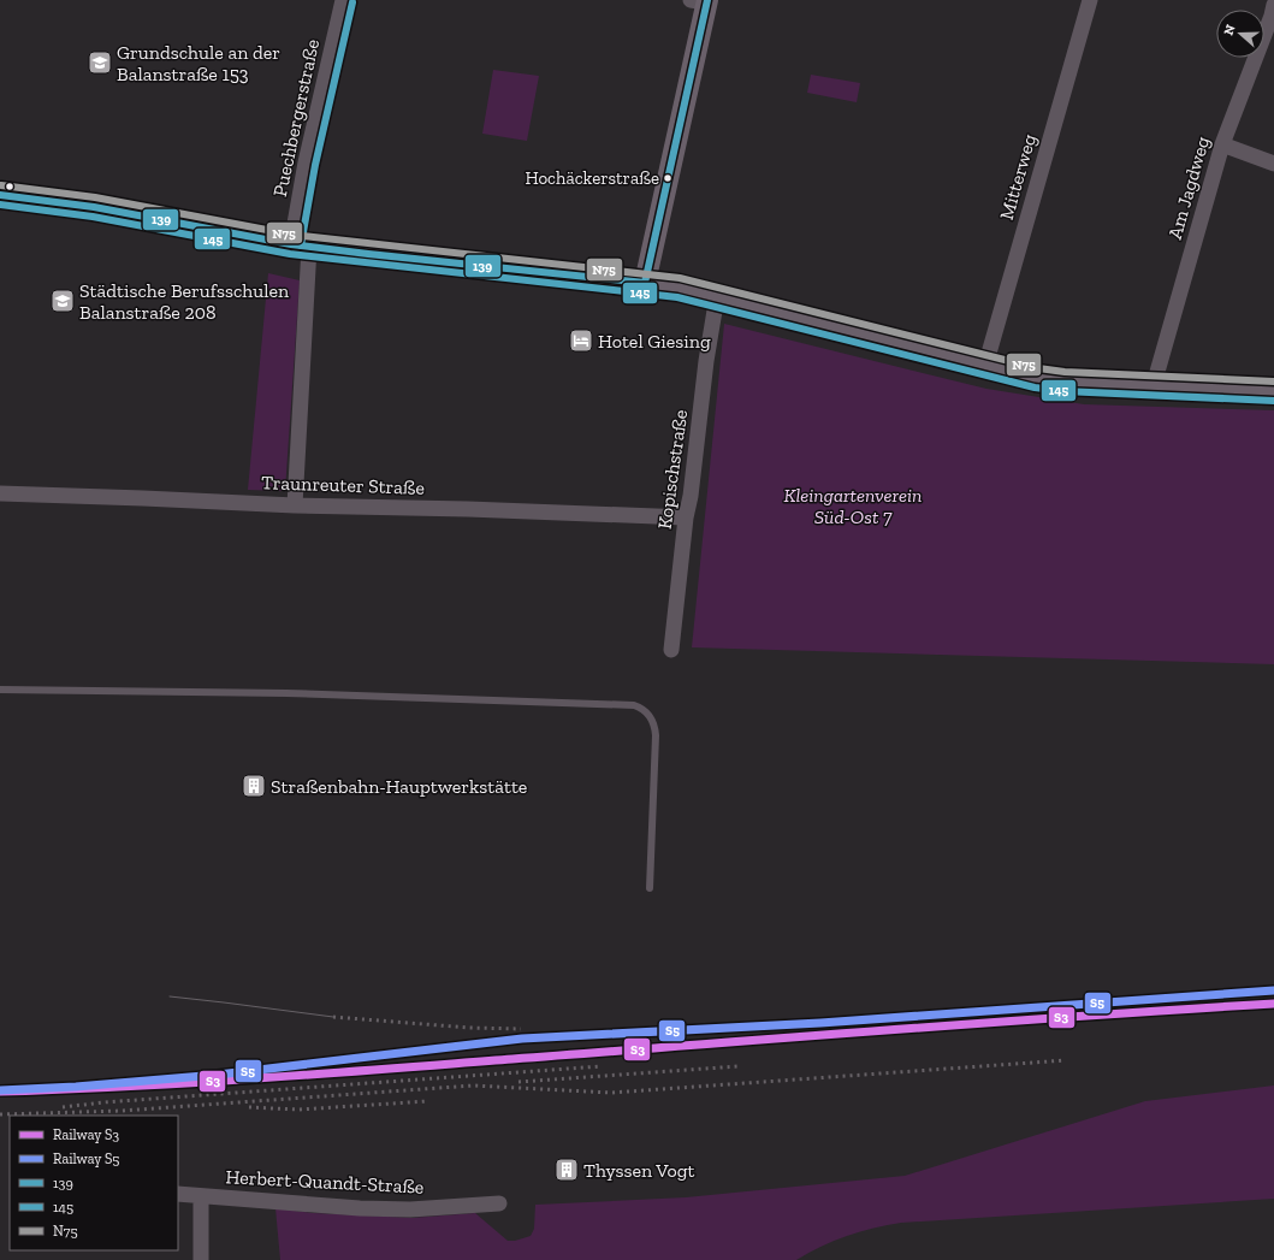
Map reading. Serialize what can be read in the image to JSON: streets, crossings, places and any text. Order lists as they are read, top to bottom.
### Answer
{
  "streets": {
    "street": [
      "Puechbergerstraße",
      "Mitterweg",
      "Am Jagdweg",
      "Kopischstraße",
      "Traunreuter Straße",
      "Herbert-Quandt-Straße"
    ]
  },
  "crossings": [
    ["Puechbergerstraße", "Traunreuter Straße"],
    ["Kopischstraße", "Traunreuter Straße"]
  ],
  "parks": ["Kleingartenverein Süd-Ost 7"],
  "places": {
    "school or university": ["Grundschule an der Balanstraße 153", "Städtische Berufsschulen Balanstraße 208"],
    "other": ["Hochäckerstraße"],
    "hotel": ["Hotel Giesing"],
    "building": ["Straßenbahn-Hauptwerkstätte", "Thyssen Vogt"]
  },
  "lines": [
    "transit line 139",
    "transit line 145",
    "transit line N75",
    "rail line S5",
    "rail line S3"
  ],
  "legend": [
    "Railway S3",
    "Railway S5",
    "139",
    "145",
    "N75"
  ],
  "north": "left"
}
